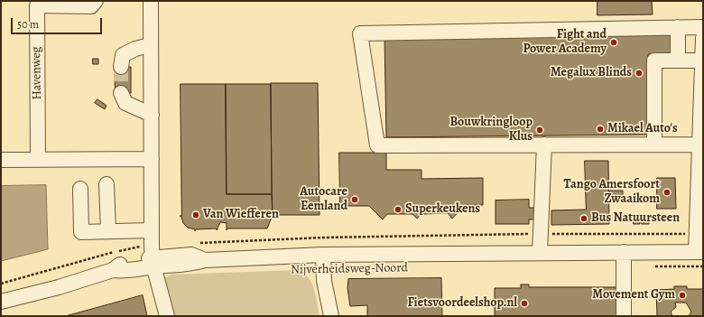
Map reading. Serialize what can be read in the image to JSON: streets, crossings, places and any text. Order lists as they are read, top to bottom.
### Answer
{
  "streets": {
    "street": ["Havenweg", "Nijverheidsweg-Noord"]
  },
  "places": [
    "Fight and Power Academy",
    "Megalux Blinds",
    "Mikael Auto's",
    "Bouwkringloop Klus",
    "Tango Amersfoort Zwaaikom",
    "Autocare Eemland",
    "Superkeukens",
    "Van Wiefferen",
    "Bus Natuursteen",
    "Movement Gym",
    "Fietsvoordeelshop.nl"
  ],
  "scale_bar": "50 m"
}
